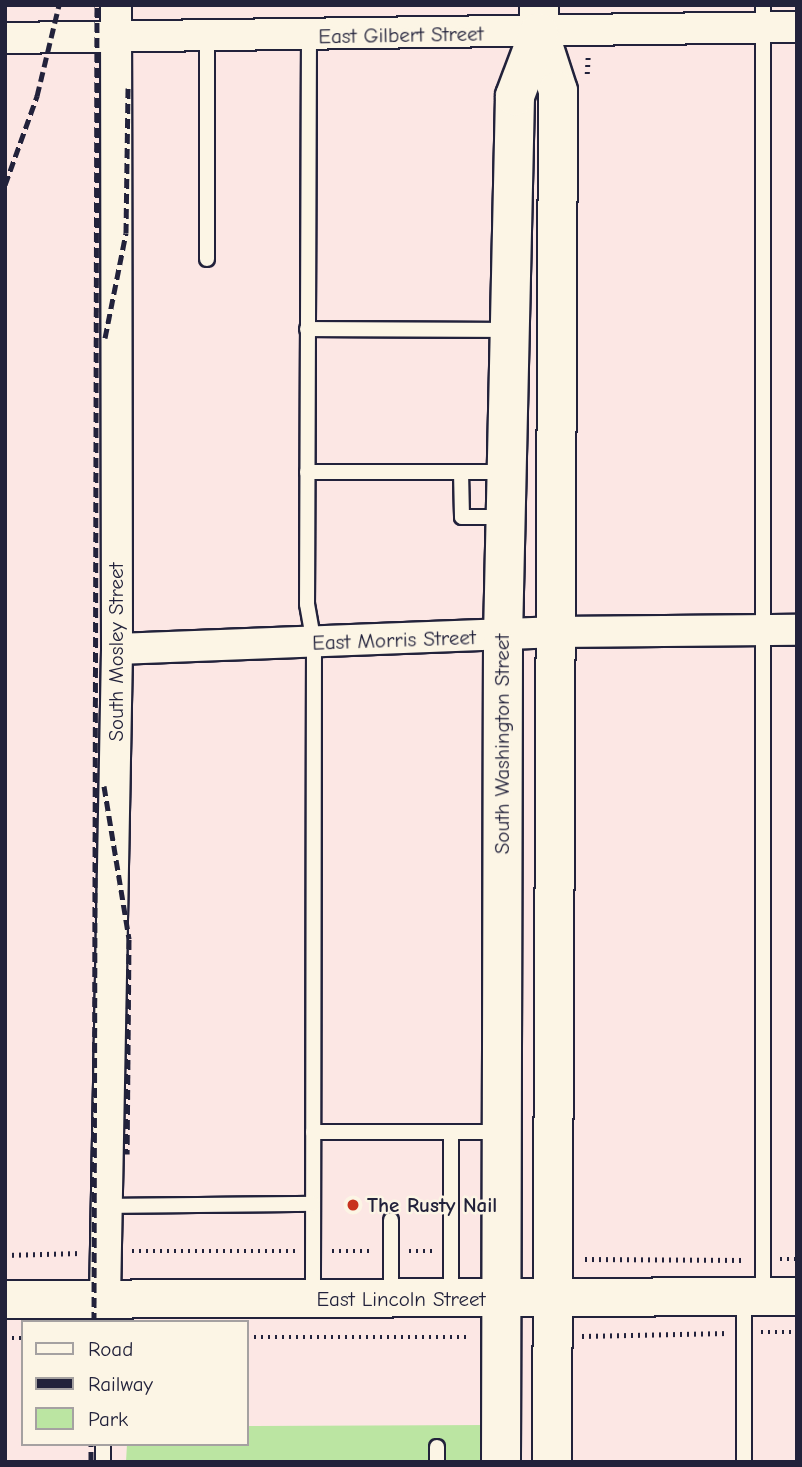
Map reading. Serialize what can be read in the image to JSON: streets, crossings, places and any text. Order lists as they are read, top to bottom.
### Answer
{
  "streets": {
    "main road": ["South Washington Street"],
    "street": [
      "East Gilbert Street",
      "East Morris Street",
      "South Mosley Street",
      "East Lincoln Street"
    ]
  },
  "crossings": [
    ["East Gilbert Street", "South Mosley Street"],
    ["East Gilbert Street", "South Washington Street"],
    ["East Morris Street", "South Mosley Street"],
    ["East Morris Street", "South Washington Street"],
    ["South Mosley Street", "East Lincoln Street"],
    ["South Washington Street", "East Lincoln Street"]
  ],
  "places": ["The Rusty Nail"],
  "legend": ["Road", "Railway", "Park"]
}
